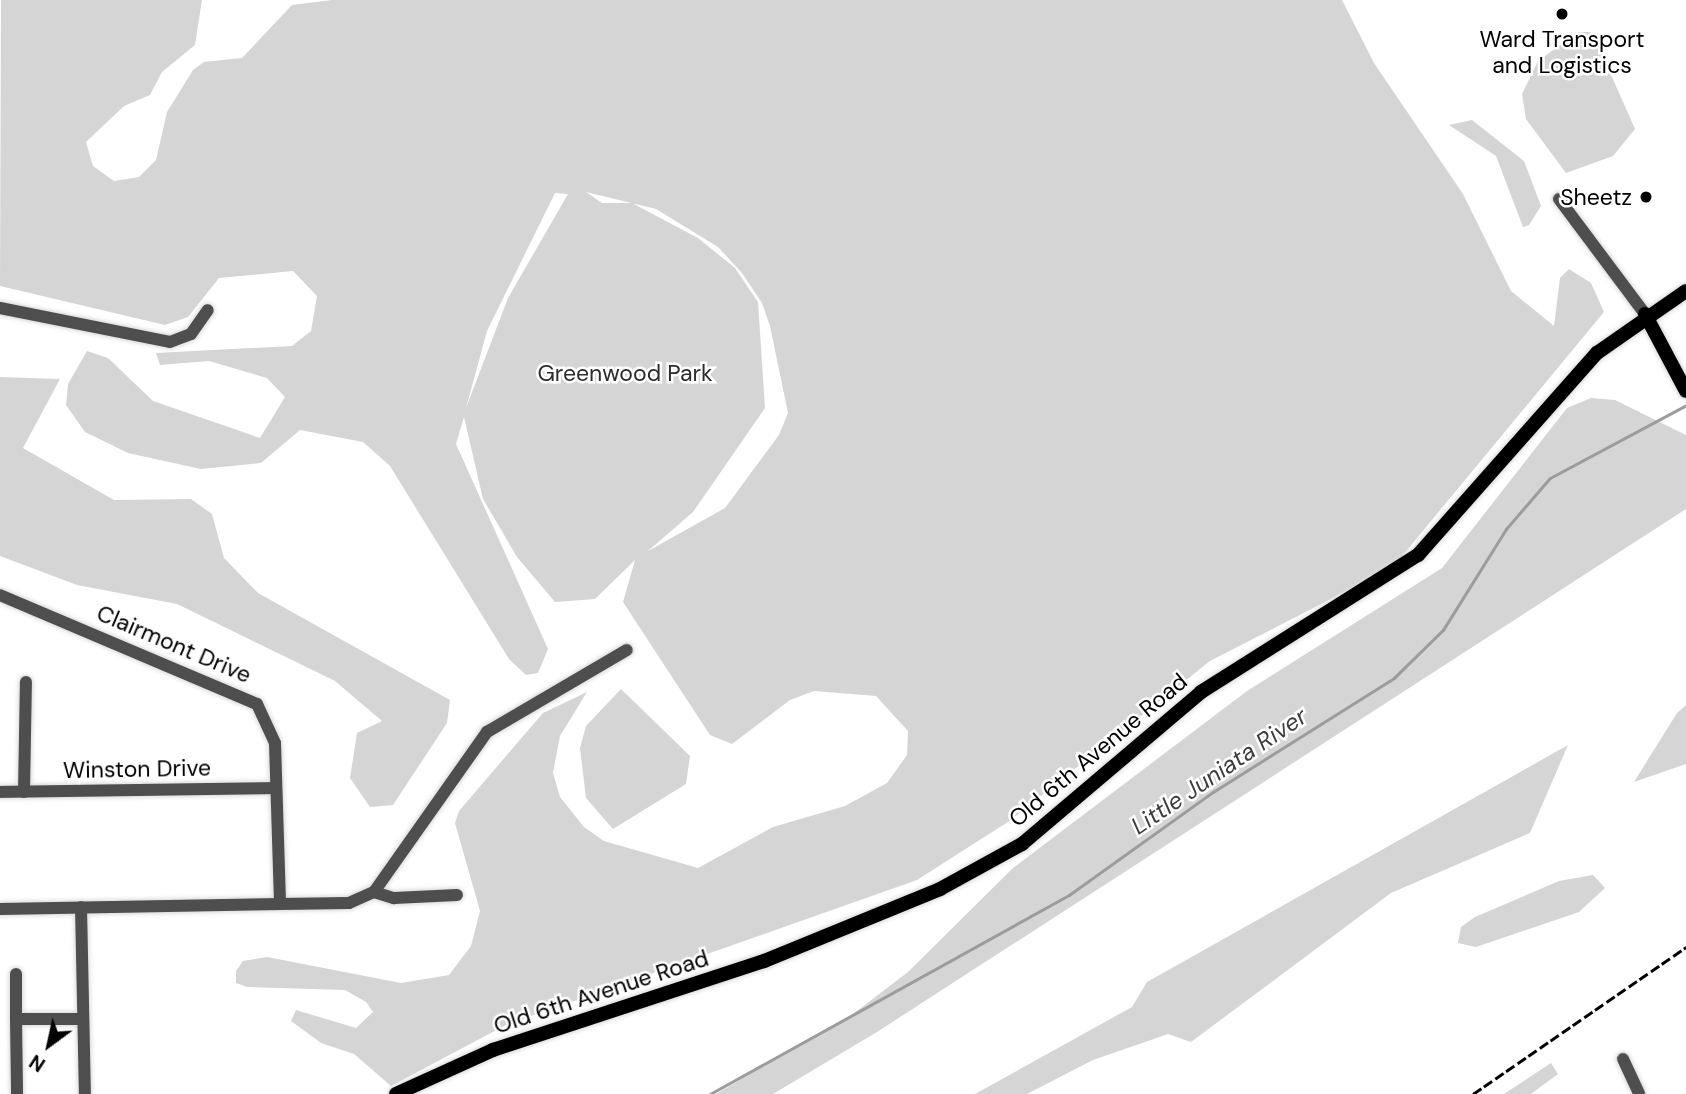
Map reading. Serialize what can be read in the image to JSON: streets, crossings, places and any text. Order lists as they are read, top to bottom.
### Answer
{
  "streets": {
    "main road": ["Old 6th Avenue Road"],
    "street": ["Clairmont Drive", "Winston Drive"]
  },
  "crossings": [
    ["Clairmont Drive", "Winston Drive"]
  ],
  "water": ["Little Juniata River"],
  "parks": ["Greenwood Park"],
  "places": ["Ward Transport and Logistics", "Sheetz"],
  "north": "bottom left"
}
